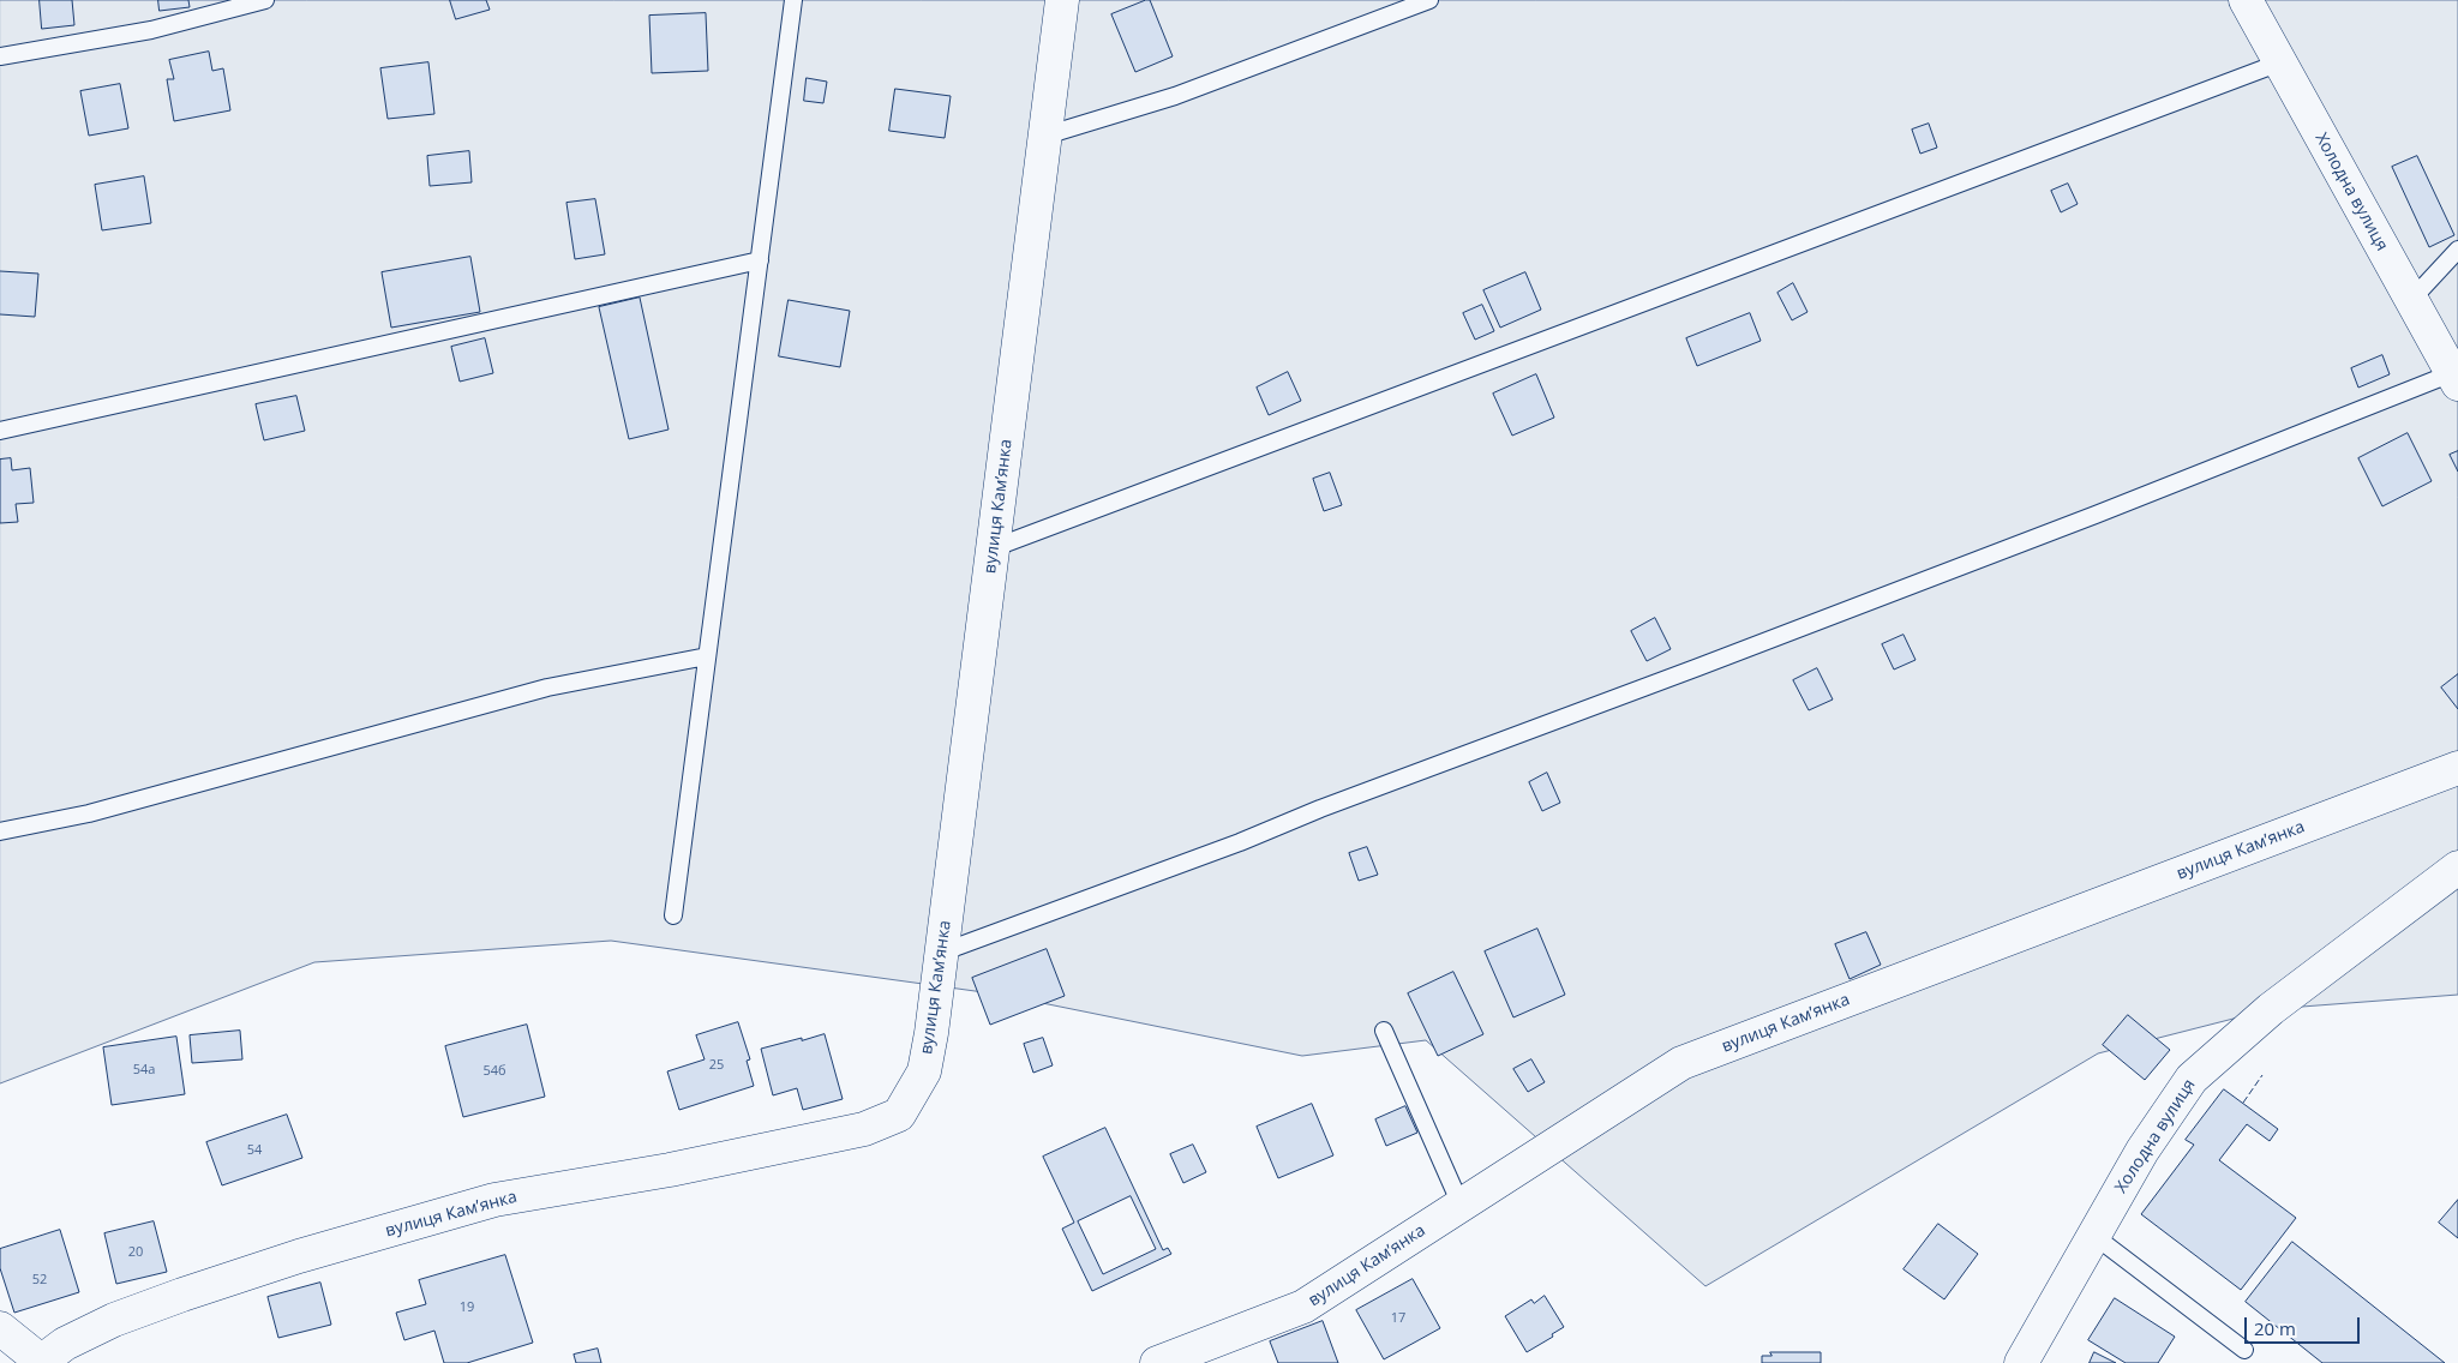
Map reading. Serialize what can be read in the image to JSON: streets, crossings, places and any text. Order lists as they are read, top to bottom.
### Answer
{
  "streets": {
    "street": ["Холодна вулиця", "вулиця Камʼянка"]
  },
  "house_numbers": [
    "25",
    "54а",
    "54б",
    "54",
    "20",
    "52",
    "19",
    "17"
  ],
  "scale_bar": "20 m"
}
